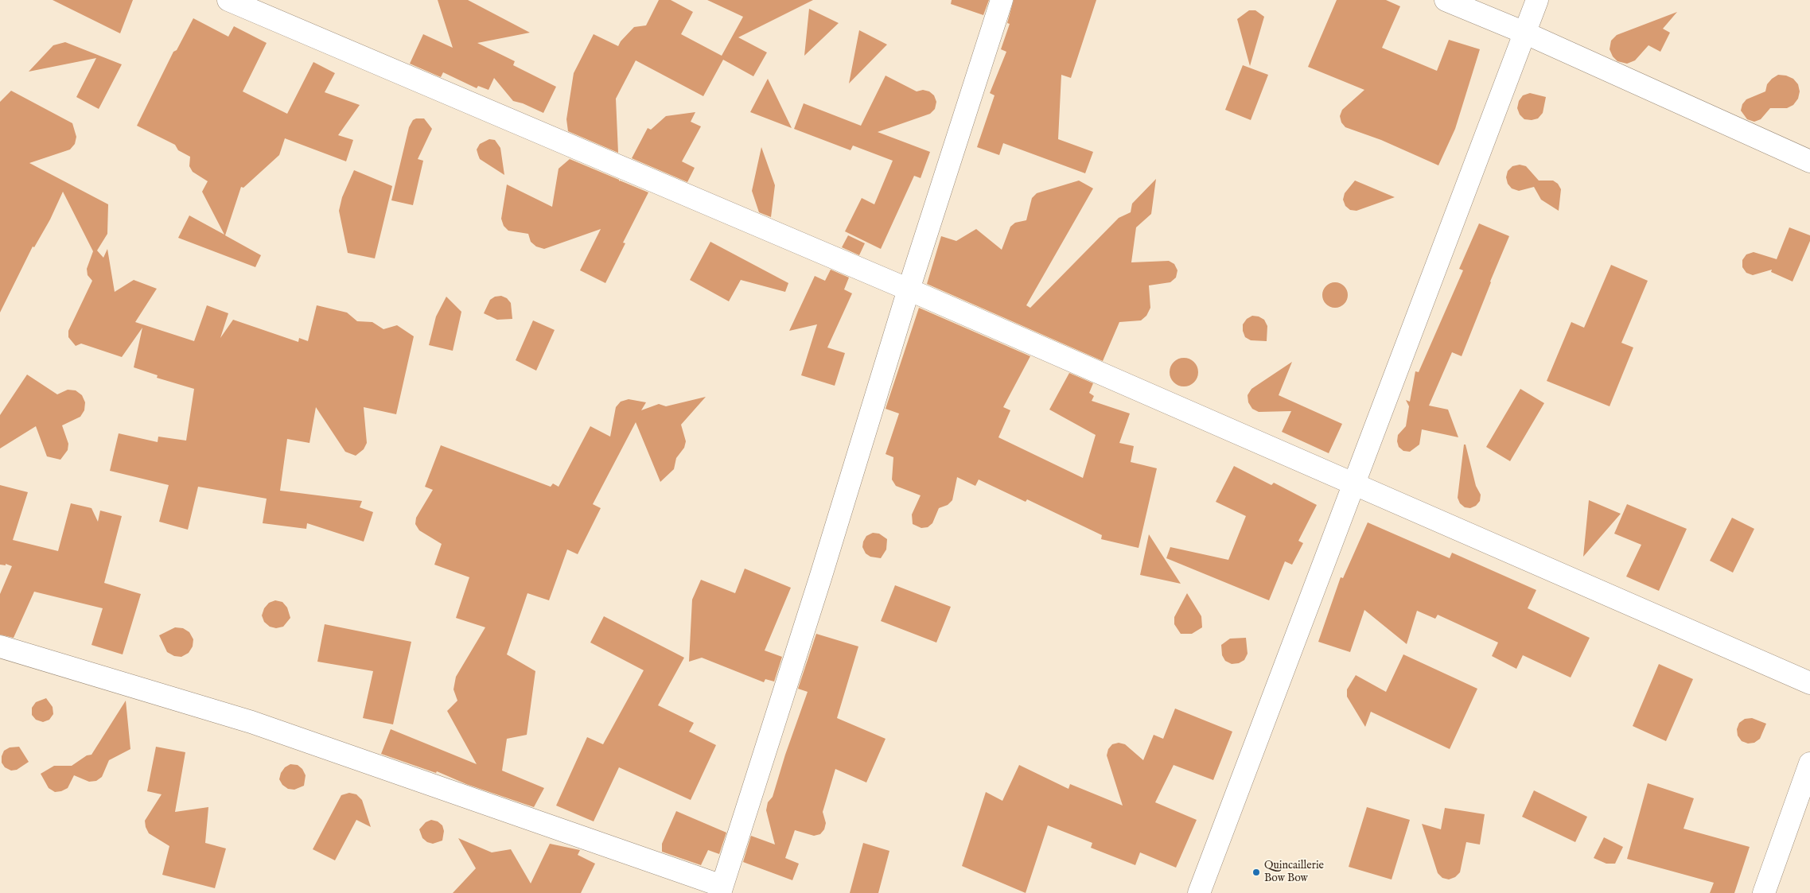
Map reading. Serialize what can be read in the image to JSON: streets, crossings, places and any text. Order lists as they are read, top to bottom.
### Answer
{
  "places": ["Quincaillerie Bow Bow"]
}
